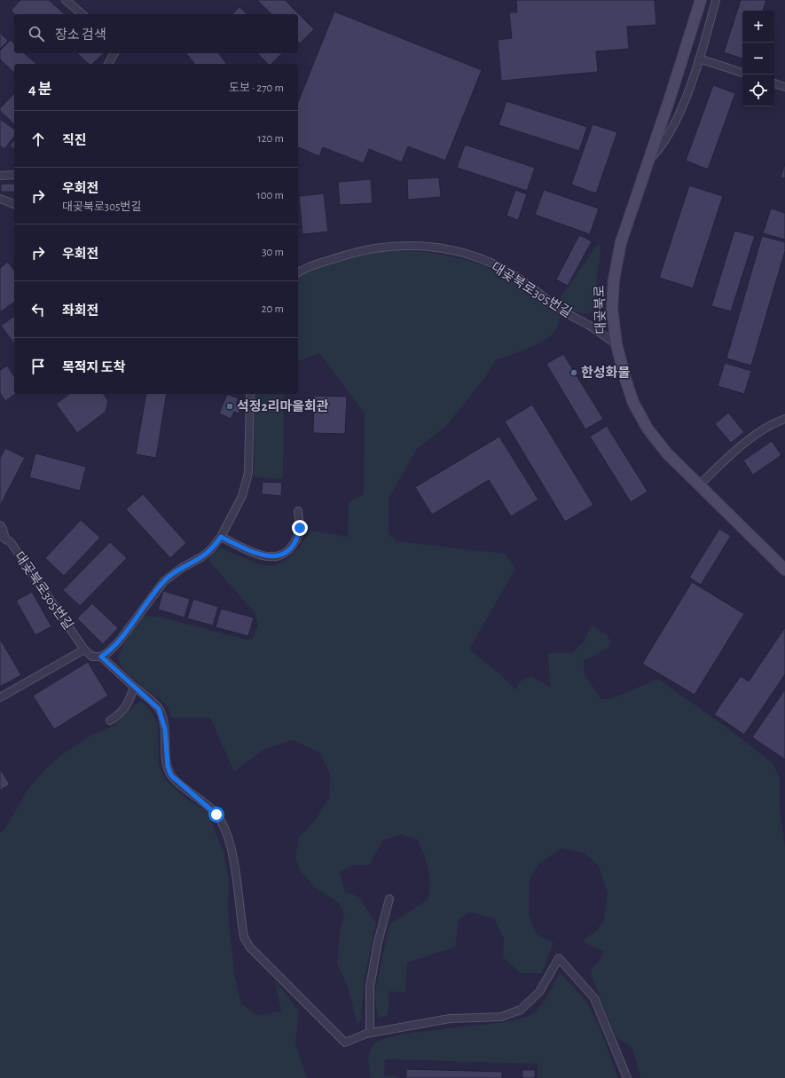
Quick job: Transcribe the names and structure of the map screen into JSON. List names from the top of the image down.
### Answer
{
  "streets": {
    "street": ["대곶북로"],
    "lane": ["대곶북로305번길"]
  },
  "crossings": [
    ["대곶북로305번길", "대곶북로"]
  ],
  "places": ["한성화물", "석정2리마을회관"],
  "page": {
    "map_buttons": ["+", "−"],
    "search": "장소 검색",
    "heading": ["4 분", "도보 · 270 m"],
    "list": [
      ["직진", "120 m"],
      ["우회전", "대곶북로305번길", "100 m"],
      ["우회전", "30 m"],
      ["좌회전", "20 m"],
      "목적지 도착"
    ]
  }
}
